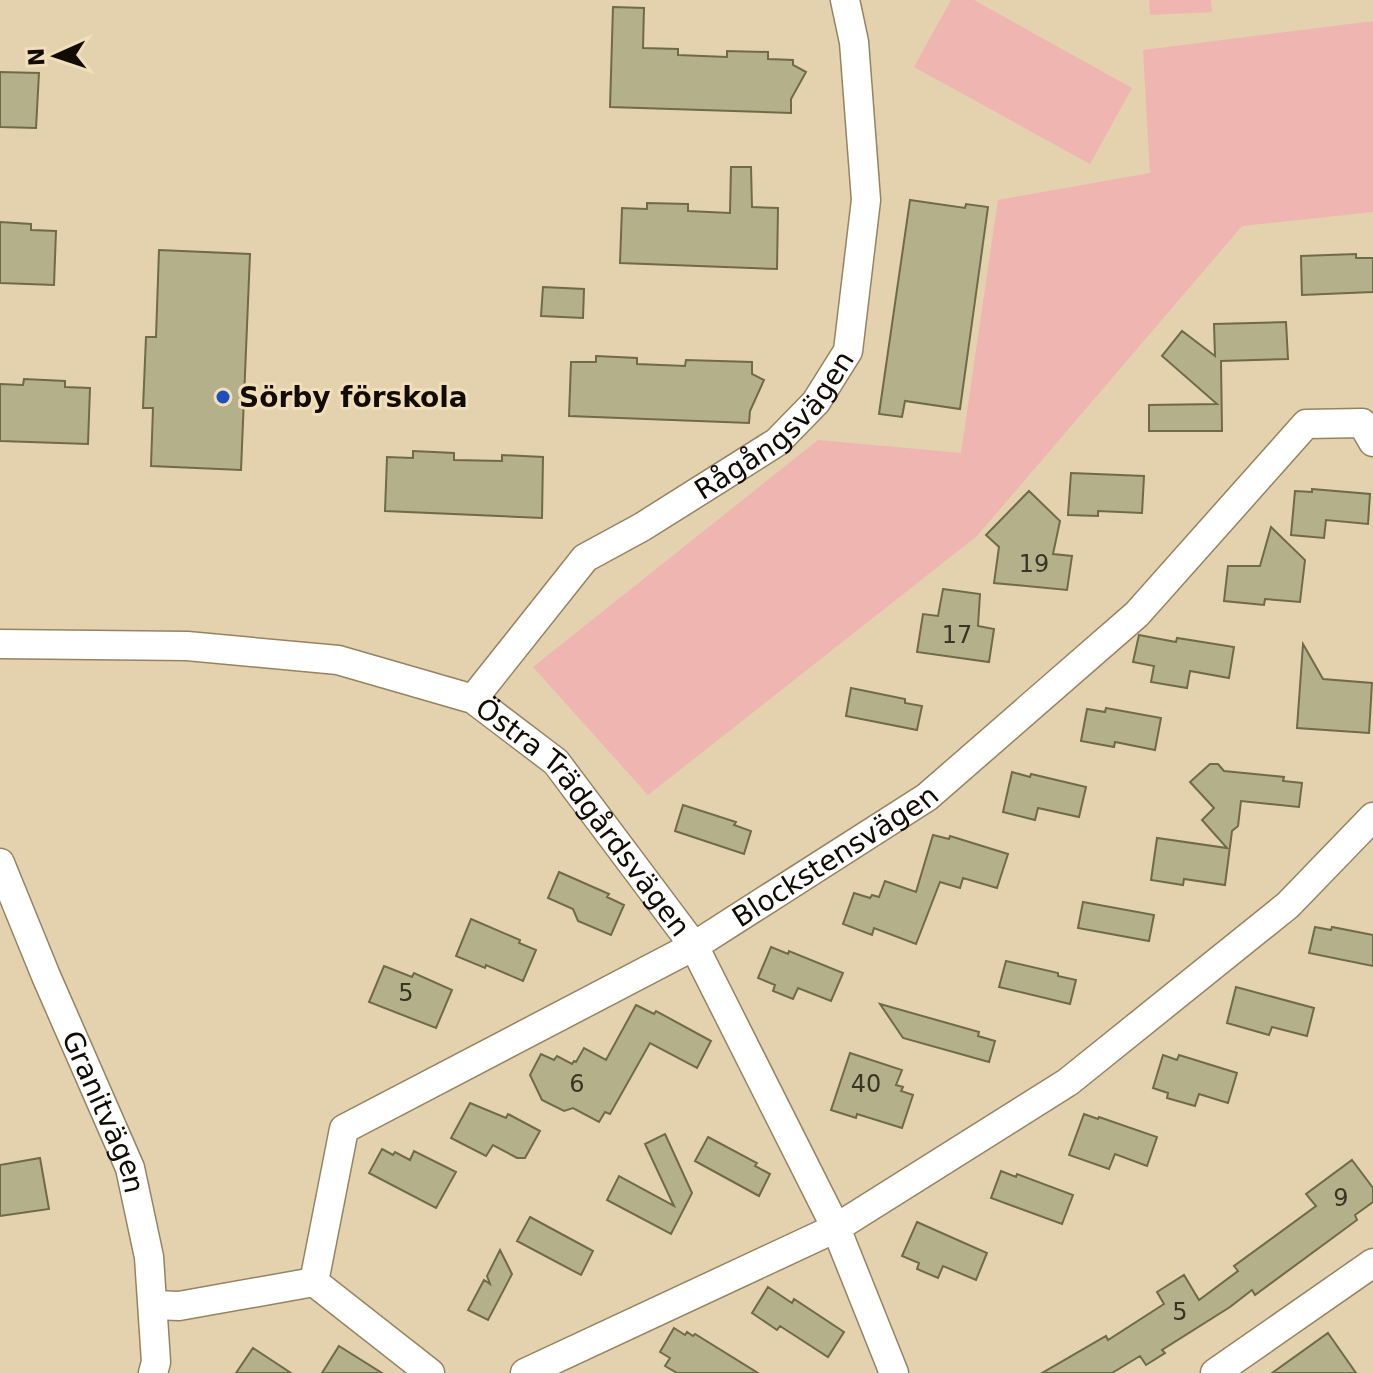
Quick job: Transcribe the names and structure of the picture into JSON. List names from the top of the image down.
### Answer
{
  "streets": {
    "street": [
      "Rågångsvägen",
      "Östra Trädgårdsvägen",
      "Blockstensvägen",
      "Granitvägen"
    ]
  },
  "crossings": [
    ["Rågångsvägen", "Östra Trädgårdsvägen"],
    ["Östra Trädgårdsvägen", "Blockstensvägen"]
  ],
  "places": ["Sörby förskola"],
  "house_numbers": [
    "19",
    "17",
    "5",
    "6",
    "40",
    "9",
    "5"
  ],
  "north": "left"
}
